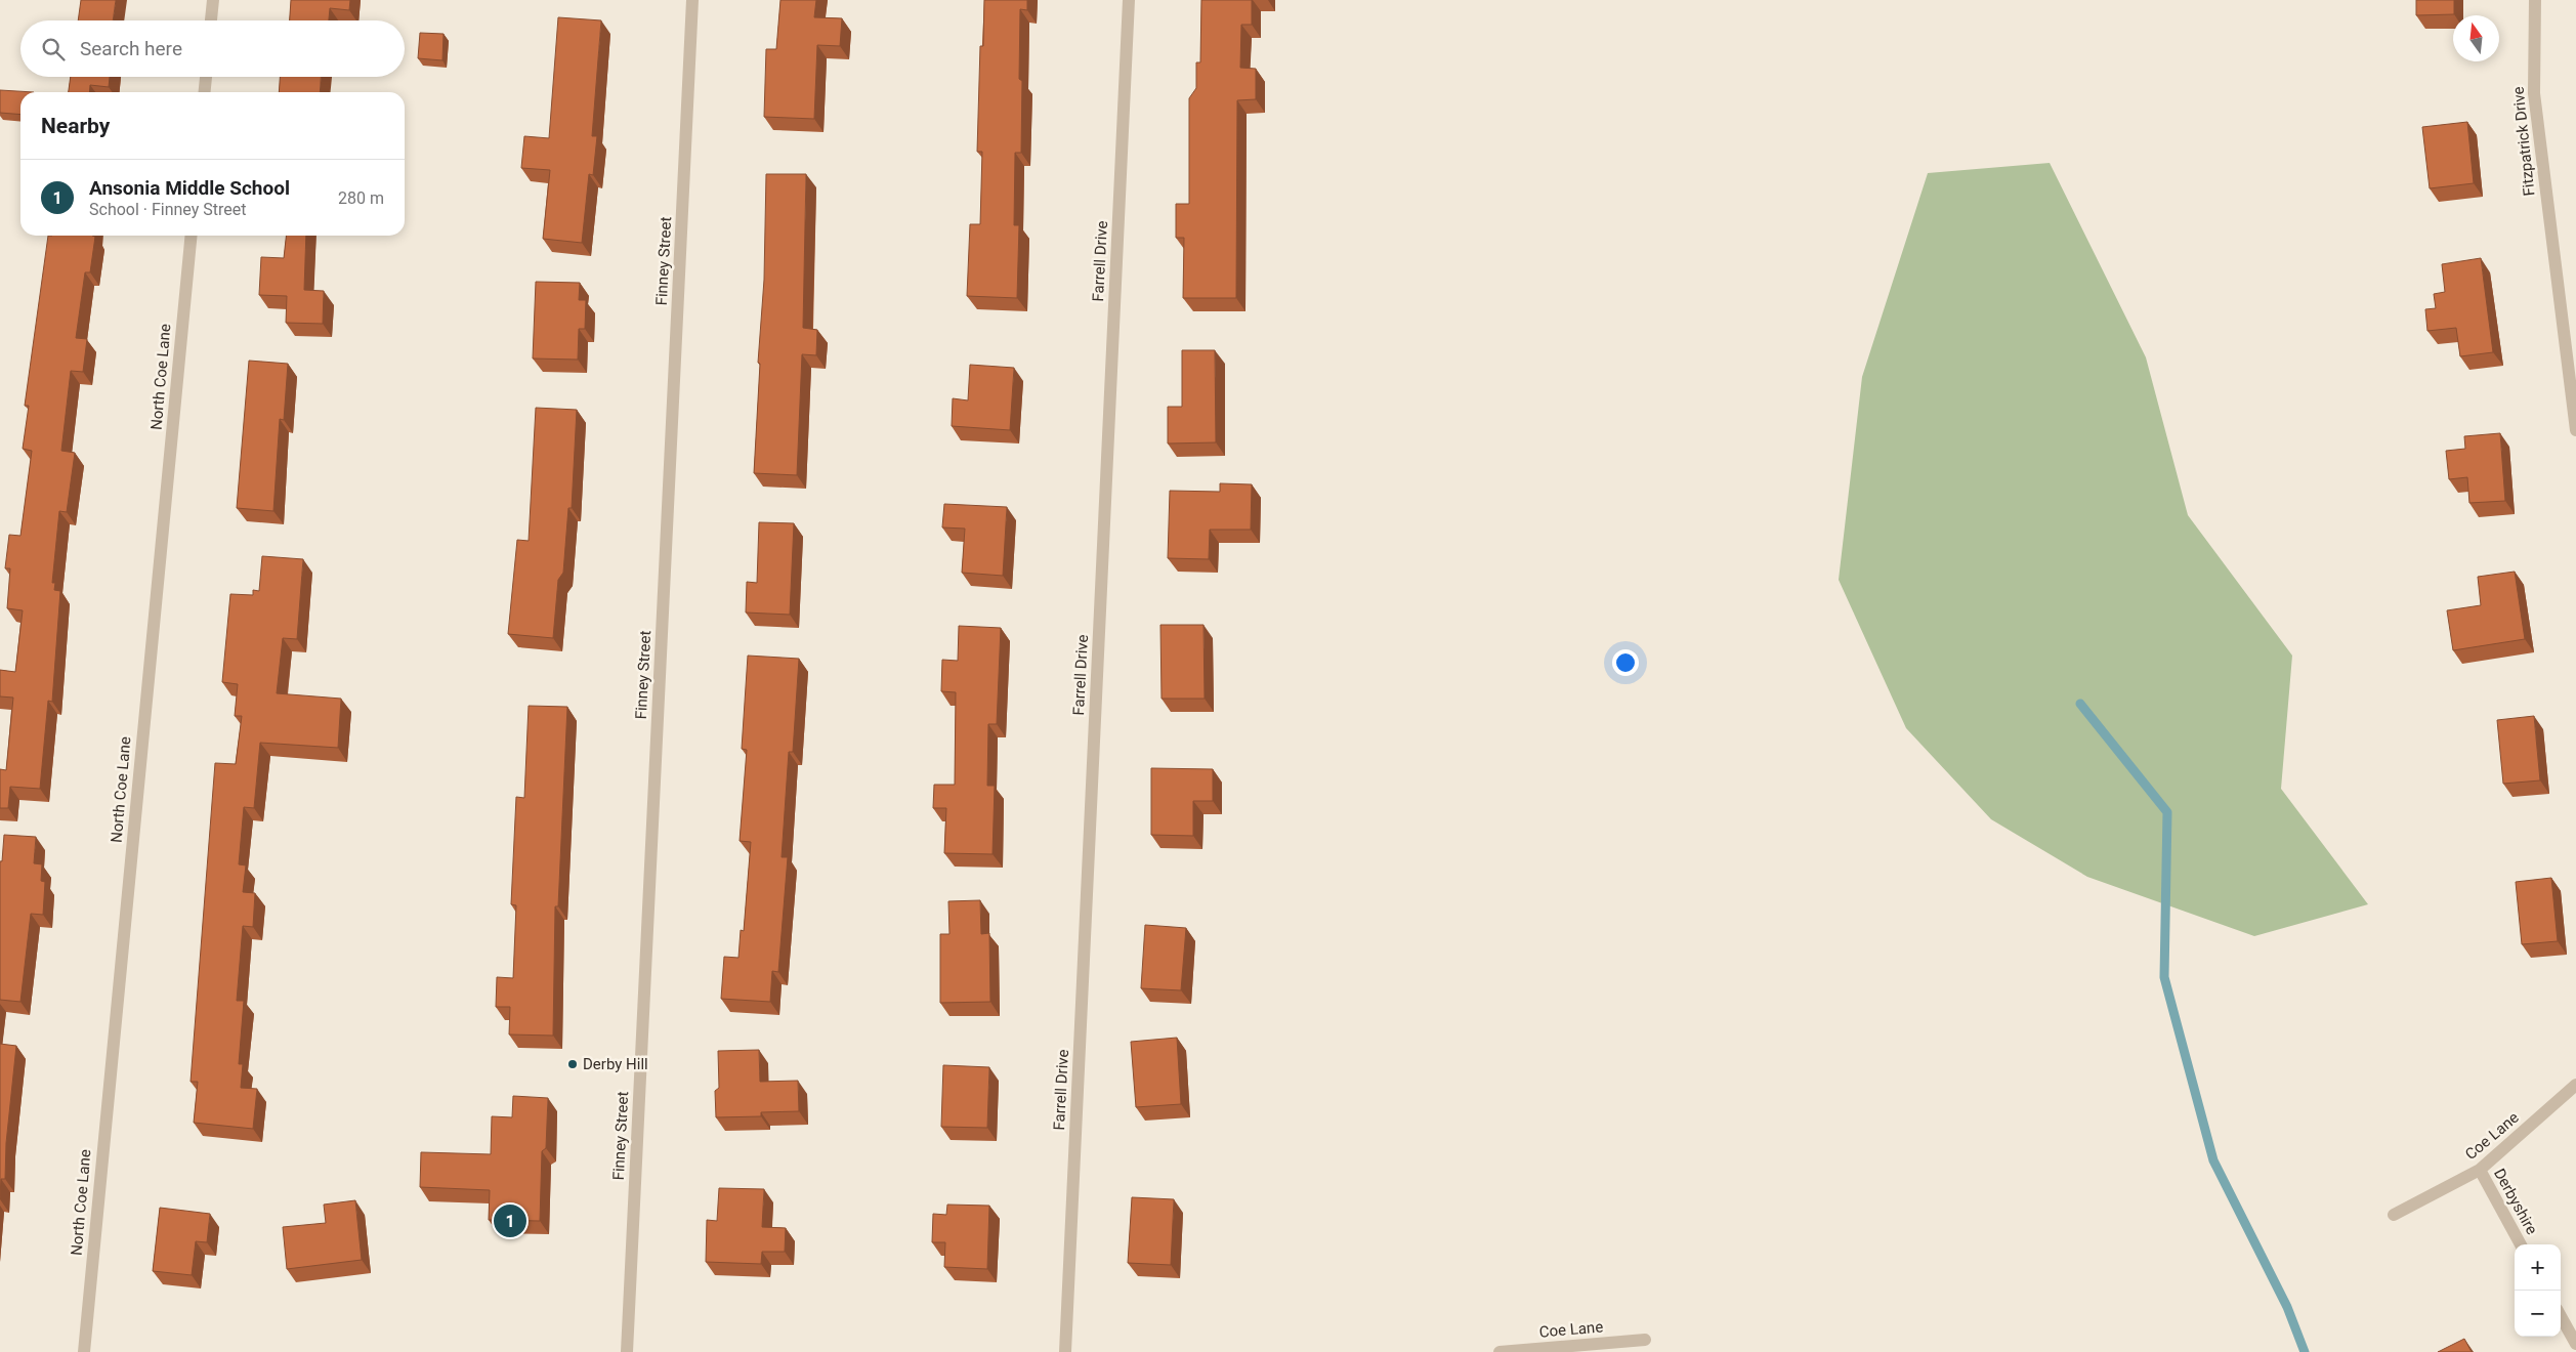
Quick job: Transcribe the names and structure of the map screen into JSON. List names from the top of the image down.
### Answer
{
  "streets": {
    "street": [
      "Fitzpatrick Drive",
      "Finney Street",
      "Farrell Drive",
      "North Coe Lane",
      "Coe Lane",
      "Derbyshire"
    ]
  },
  "crossings": [
    ["Coe Lane", "Derbyshire"]
  ],
  "places": ["Derby Hill"],
  "north": "top",
  "page": {
    "search": "Search here",
    "heading": "Nearby",
    "list": [
      {
        "mark": "1",
        "name": "Ansonia Middle School",
        "note": "School · Finney Street",
        "value": "280 m"
      }
    ],
    "pins": "1",
    "map_buttons": ["+", "−"]
  }
}
